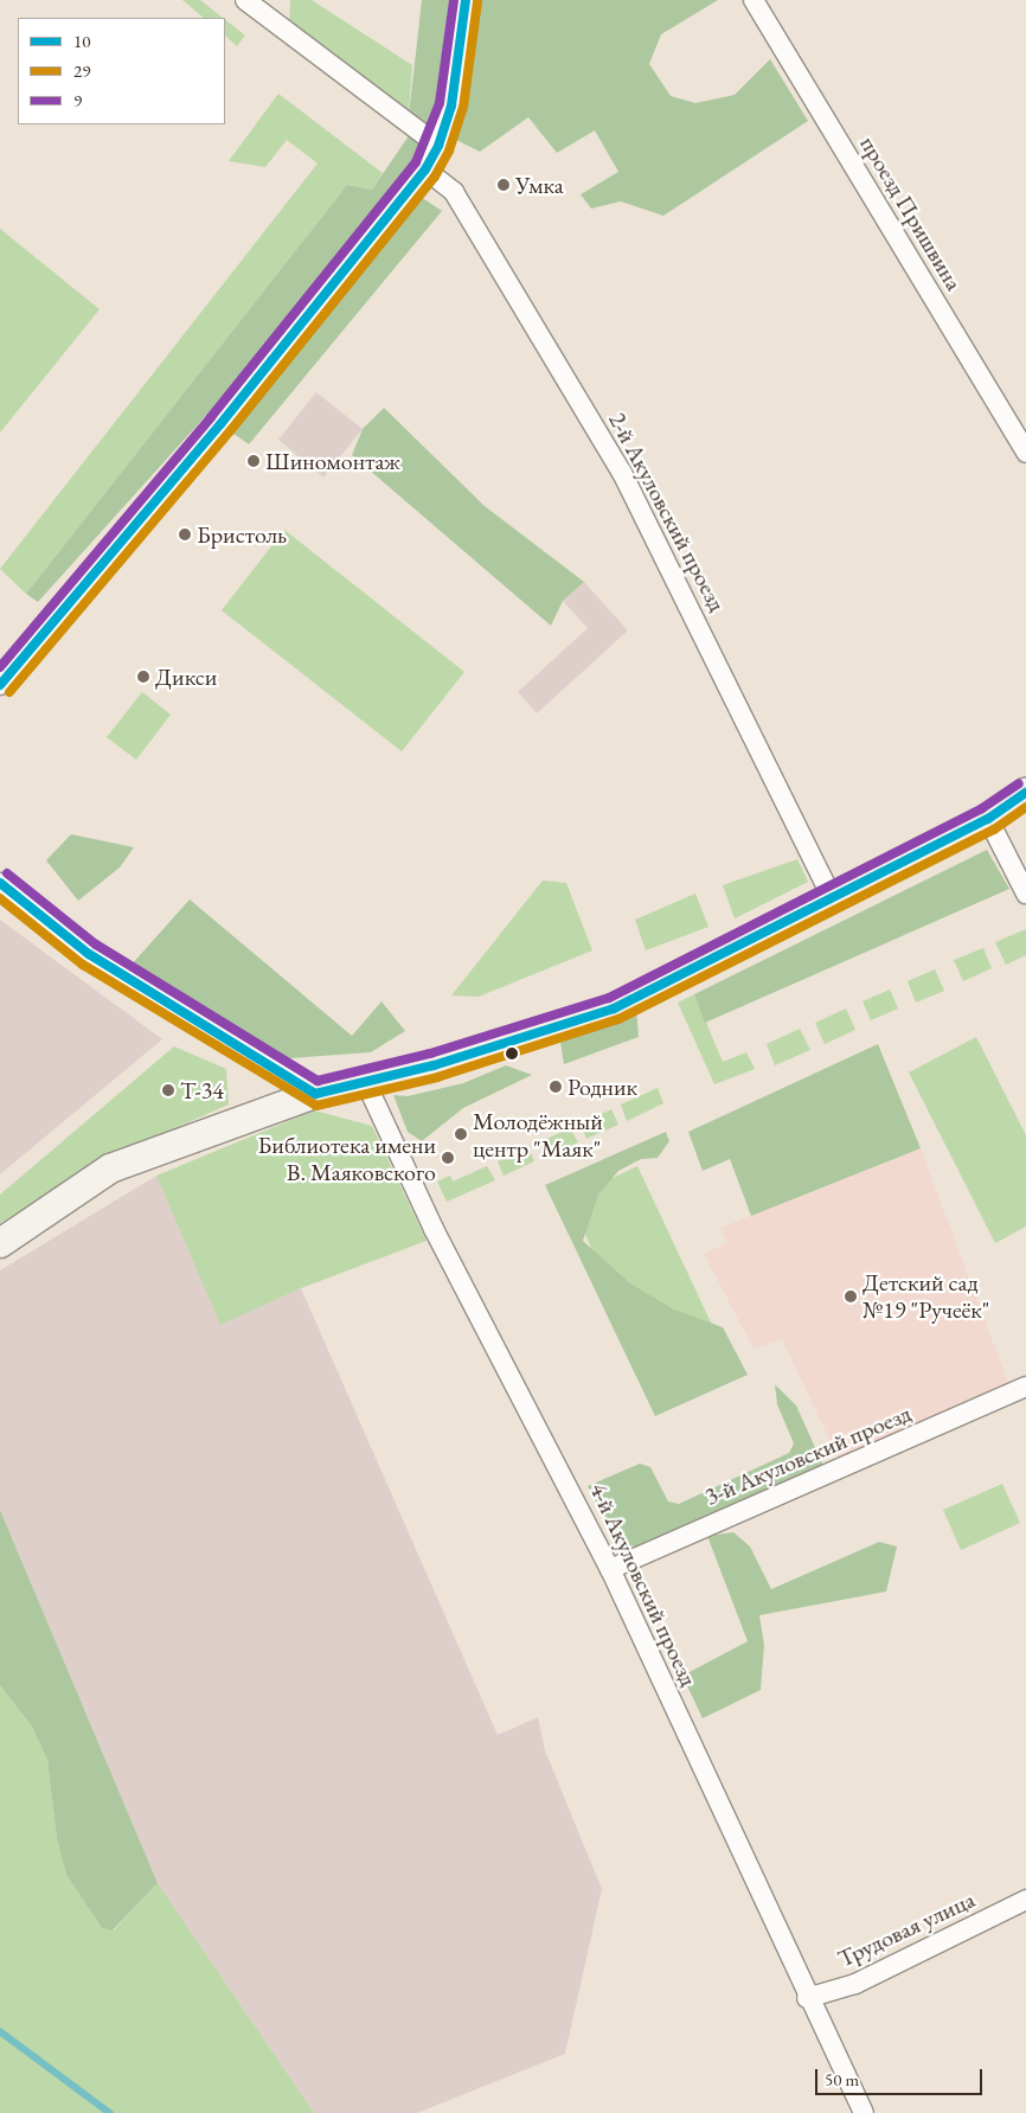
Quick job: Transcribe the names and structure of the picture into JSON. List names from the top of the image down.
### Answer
{
  "streets": {
    "street": [
      "проезд Пришвина",
      "2-й Акуловский проезд",
      "3-й Акуловский проезд",
      "4-й Акуловский проезд",
      "Трудовая улица"
    ]
  },
  "crossings": [
    ["3-й Акуловский проезд", "4-й Акуловский проезд"],
    ["4-й Акуловский проезд", "Трудовая улица"]
  ],
  "places": [
    "Умка",
    "Шиномонтаж",
    "Бристоль",
    "Дикси",
    "Родник",
    "Т-34",
    "Молодёжный центр \"Маяк\"",
    "Библиотека имени В. Маяковского",
    "Детский сад №19 \"Ручеёк\""
  ],
  "lines": ["transit line 10", "transit line 9", "transit line 29"],
  "legend": ["10", "29", "9"],
  "scale_bar": "50 m"
}
